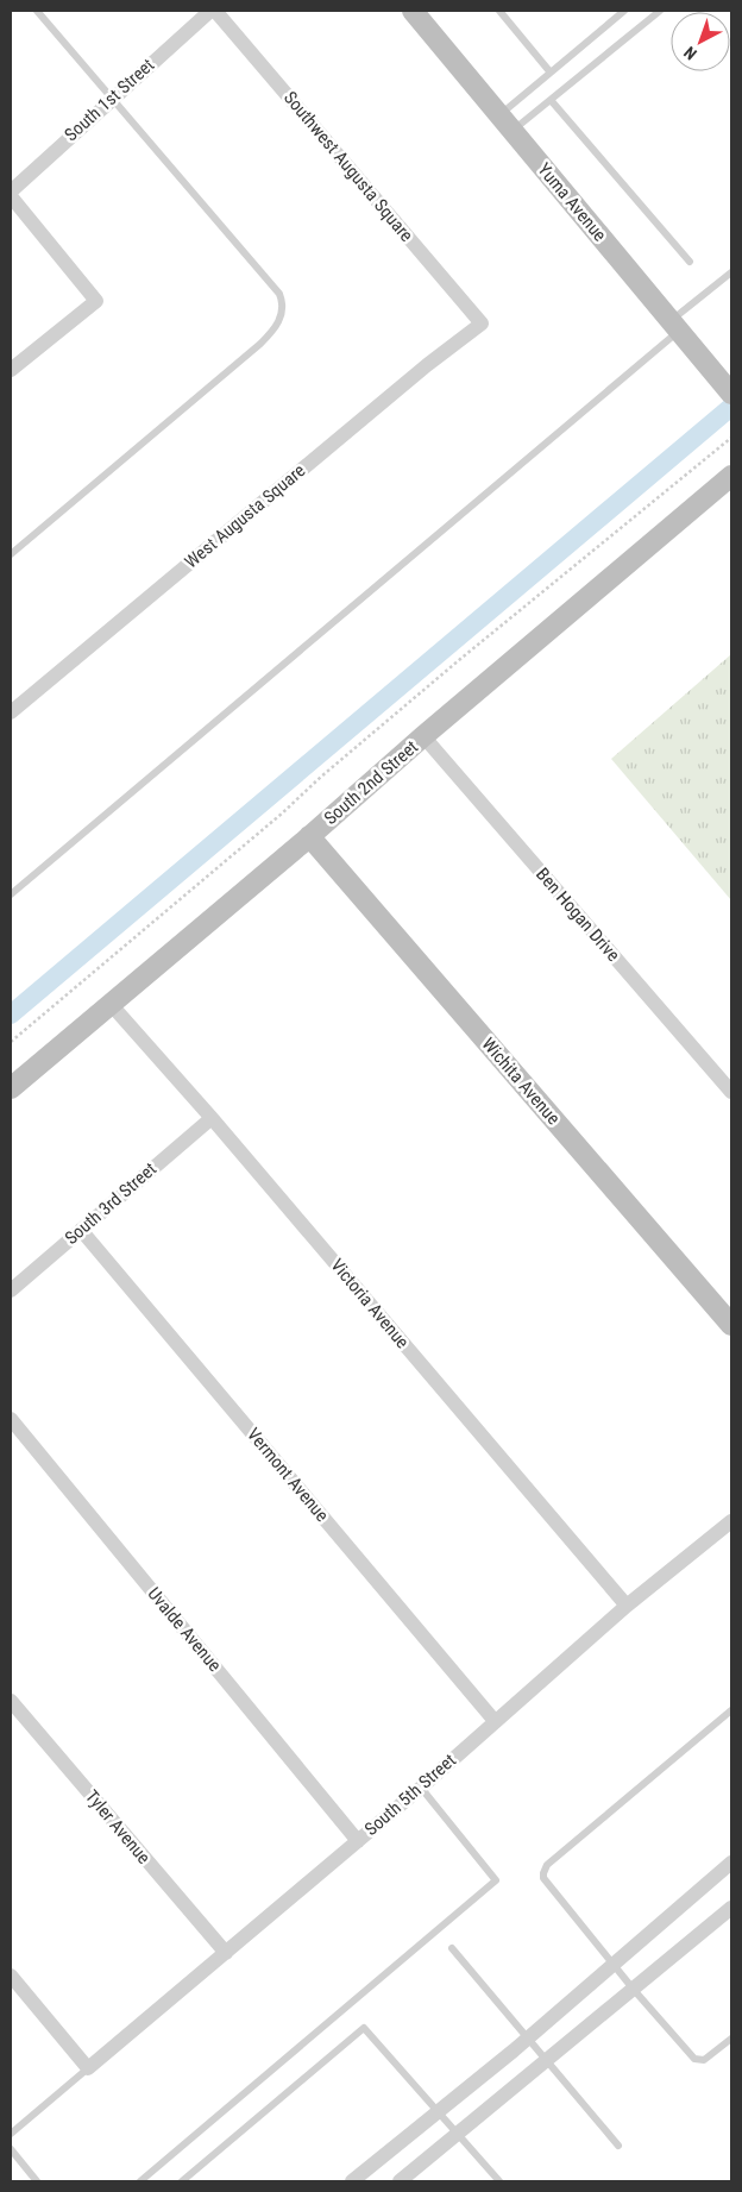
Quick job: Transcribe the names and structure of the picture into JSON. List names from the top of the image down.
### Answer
{
  "streets": {
    "street": [
      "South 1st Street",
      "Southwest Augusta Square",
      "Yuma Avenue",
      "West Augusta Square",
      "South 2nd Street",
      "Ben Hogan Drive",
      "Wichita Avenue",
      "South 3rd Street",
      "Victoria Avenue",
      "Vermont Avenue",
      "Uvalde Avenue",
      "South 5th Street",
      "Tyler Avenue"
    ]
  },
  "crossings": [
    ["Southwest Augusta Square", "West Augusta Square"],
    ["South 2nd Street", "Ben Hogan Drive"],
    ["South 2nd Street", "Wichita Avenue"],
    ["South 2nd Street", "Victoria Avenue"],
    ["South 3rd Street", "Victoria Avenue"],
    ["South 3rd Street", "Vermont Avenue"],
    ["Victoria Avenue", "South 5th Street"],
    ["Vermont Avenue", "South 5th Street"],
    ["Uvalde Avenue", "South 5th Street"],
    ["South 5th Street", "Tyler Avenue"]
  ],
  "north": "bottom left"
}
